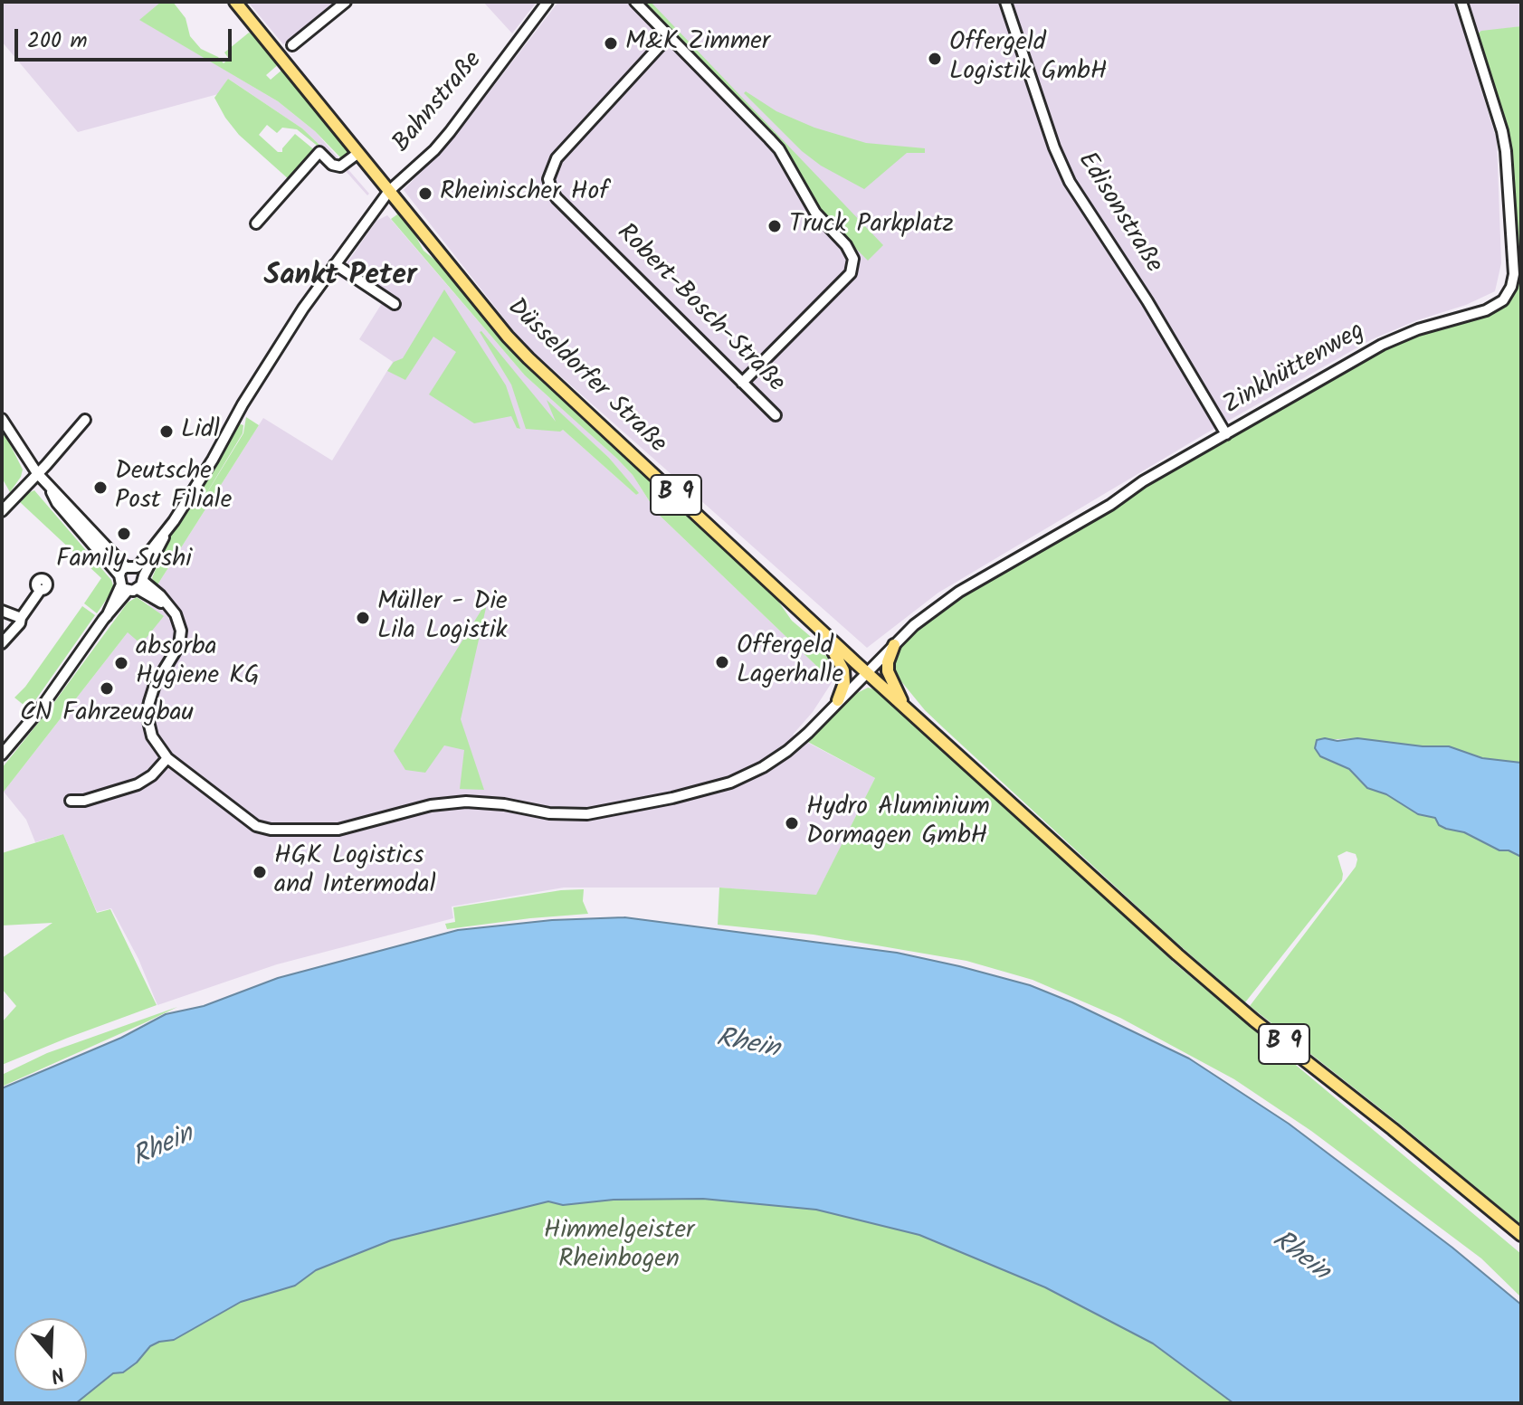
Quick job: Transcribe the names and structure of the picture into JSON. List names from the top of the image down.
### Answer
{
  "streets": {
    "main road": ["Düsseldorfer Straße", "B 9"],
    "street": [
      "Bahnstraße",
      "Edisonstraße",
      "Robert-Bosch-Straße",
      "Zinkhüttenweg"
    ]
  },
  "crossings": [
    ["Bahnstraße", "Düsseldorfer Straße"],
    ["Edisonstraße", "Zinkhüttenweg"],
    ["Zinkhüttenweg", "Düsseldorfer Straße"],
    ["Zinkhüttenweg", "B 9"],
    ["Düsseldorfer Straße", "B 9"]
  ],
  "districts": ["Sankt Peter"],
  "water": ["Rhein"],
  "parks": ["Himmelgeister Rheinbogen"],
  "places": [
    "M&K Zimmer",
    "Offergeld Logistik GmbH",
    "Rheinischer Hof",
    "Truck Parkplatz",
    "Lidl",
    "Deutsche Post Filiale",
    "Family Sushi",
    "Müller - Die Lila Logistik",
    "Offergeld Lagerhalle",
    "absorba Hygiene KG",
    "CN Fahrzeugbau",
    "Hydro Aluminium Dormagen GmbH",
    "HGK Logistics and Intermodal"
  ],
  "scale_bar": "200 m",
  "north": "bottom"
}
